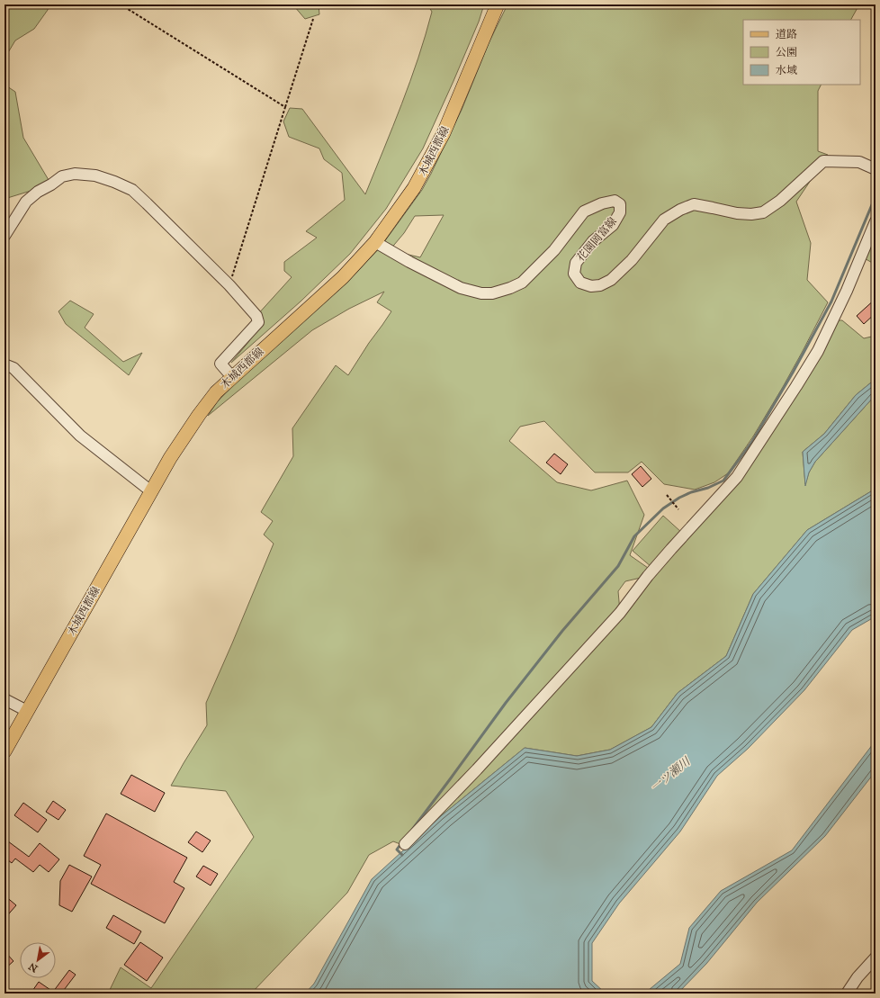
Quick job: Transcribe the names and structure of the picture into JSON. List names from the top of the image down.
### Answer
{
  "streets": {
    "main road": ["木城西都線"],
    "street": ["花園岡富線"]
  },
  "crossings": [
    ["木城西都線", "花園岡富線"]
  ],
  "water": ["一ツ瀬川"],
  "legend": ["道路", "公園", "水域"],
  "north": "bottom left"
}
